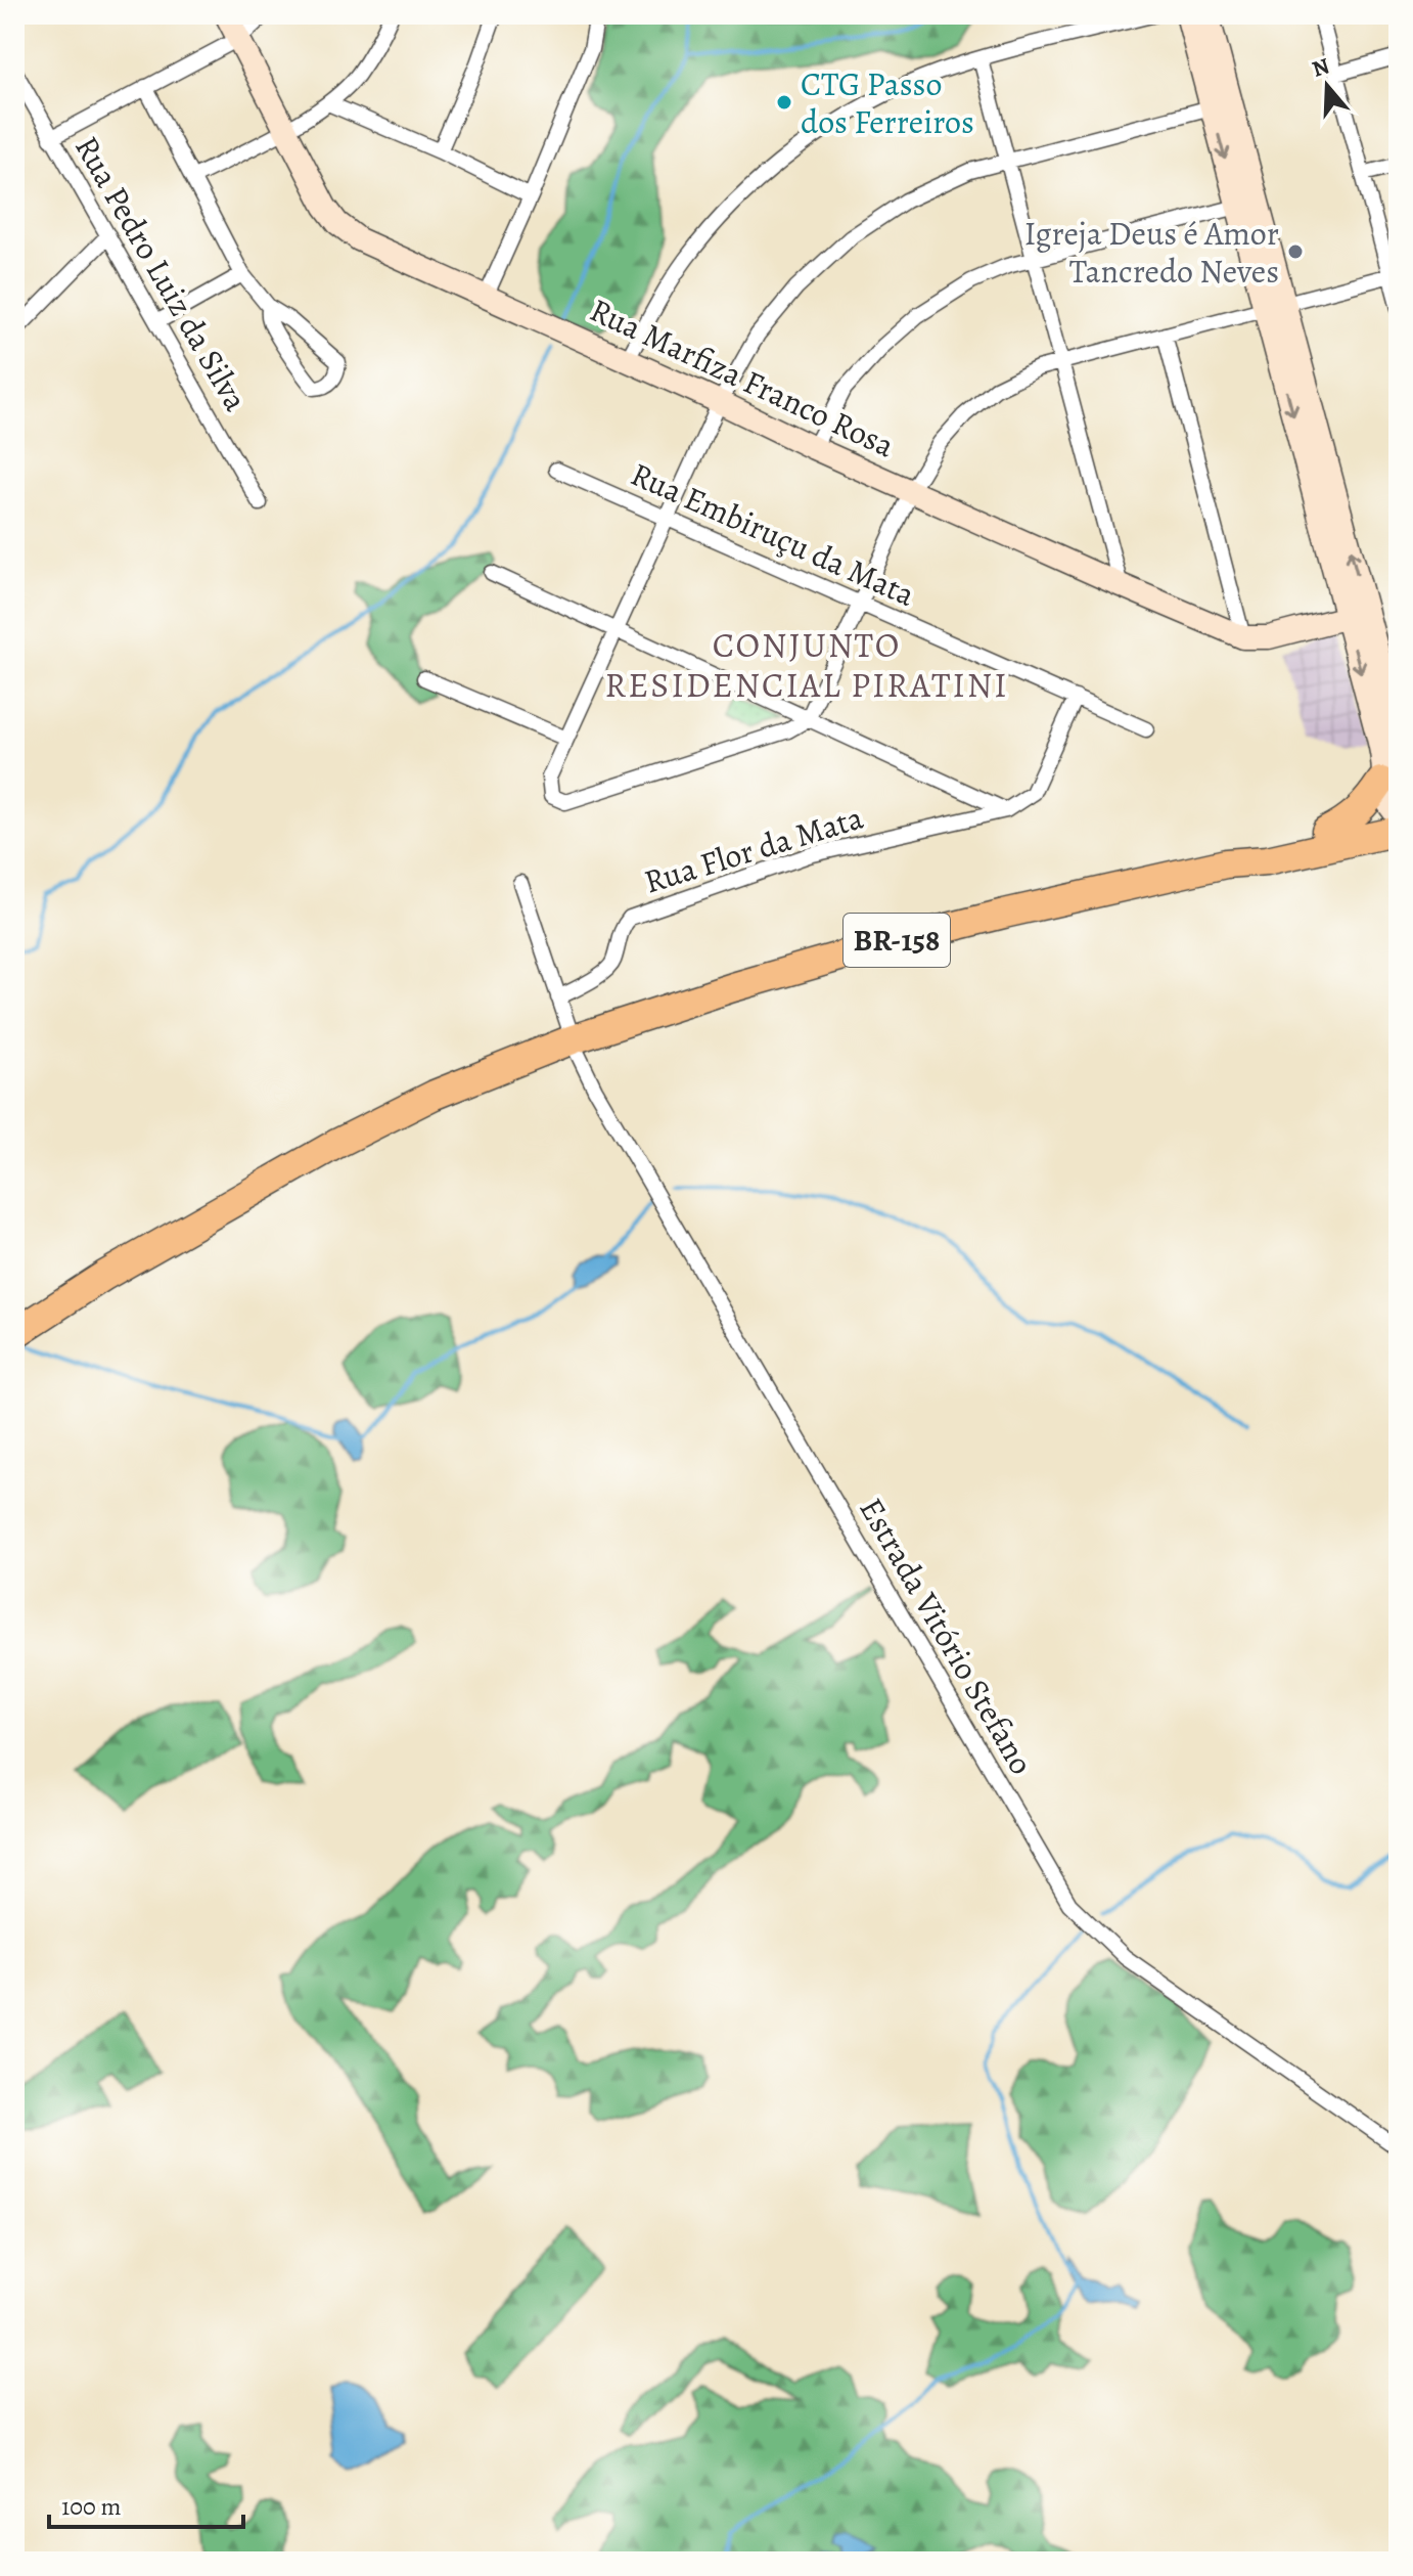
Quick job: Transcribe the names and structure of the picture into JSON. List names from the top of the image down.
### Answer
{
  "streets": {
    "highway": ["BR-158"],
    "street": [
      "Rua Pedro Luiz da Silva",
      "Rua Marfiza Franco Rosa",
      "Rua Embiruçu da Mata",
      "Rua Flor da Mata",
      "Estrada Vitório Stefano"
    ]
  },
  "crossings": [
    ["BR-158", "Estrada Vitório Stefano"]
  ],
  "districts": ["CONJUNTO RESIDENCIAL PIRATINI"],
  "places": ["CTG Passo dos Ferreiros", "Igreja Deus é Amor Tancredo Neves"],
  "scale_bar": "100 m",
  "north": "top"
}
